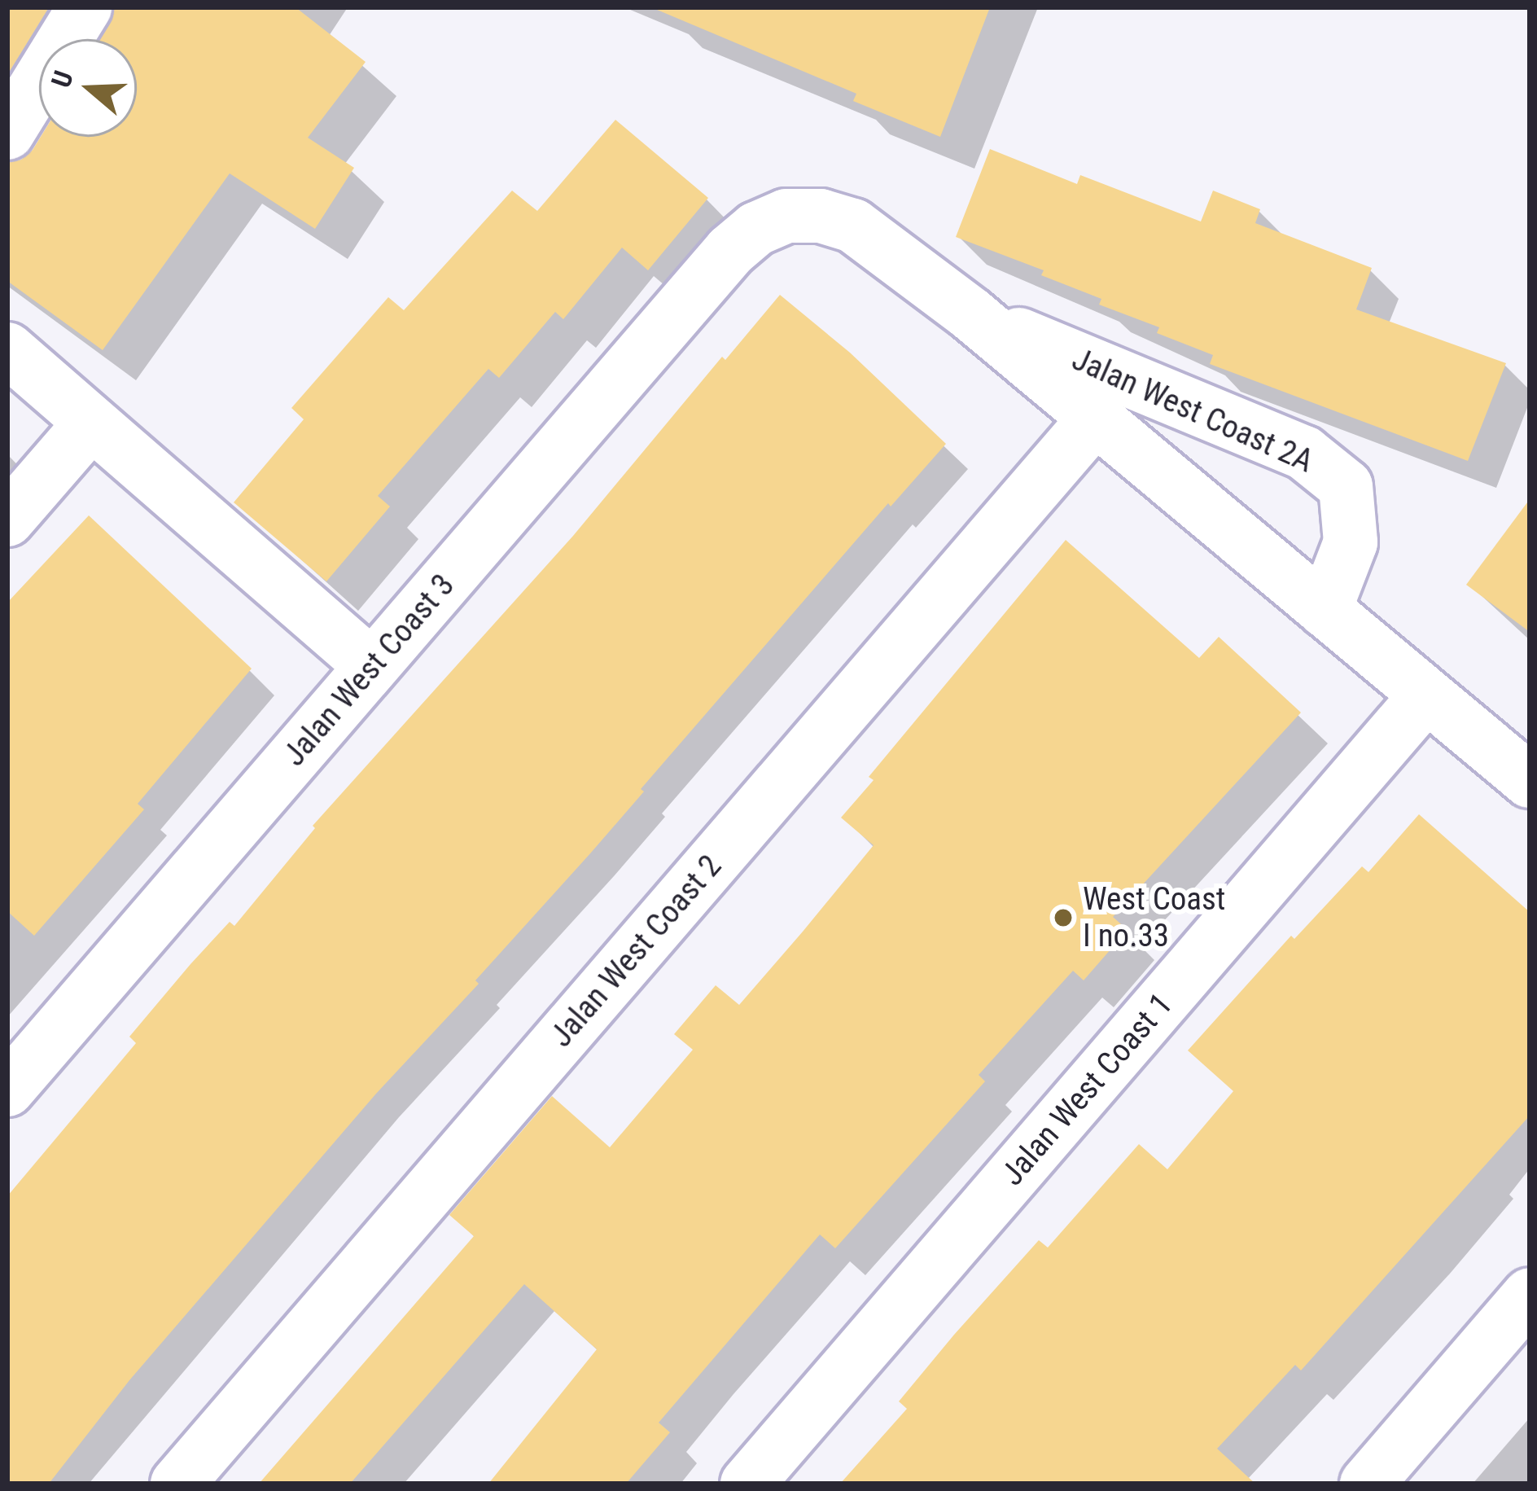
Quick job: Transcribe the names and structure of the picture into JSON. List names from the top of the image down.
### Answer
{
  "streets": {
    "street": [
      "Jalan West Coast 2A",
      "Jalan West Coast 3",
      "Jalan West Coast 2",
      "Jalan West Coast 1"
    ]
  },
  "crossings": [
    ["Jalan West Coast 2A", "Jalan West Coast 3"]
  ],
  "places": ["West Coast I no.33"],
  "north": "left"
}
